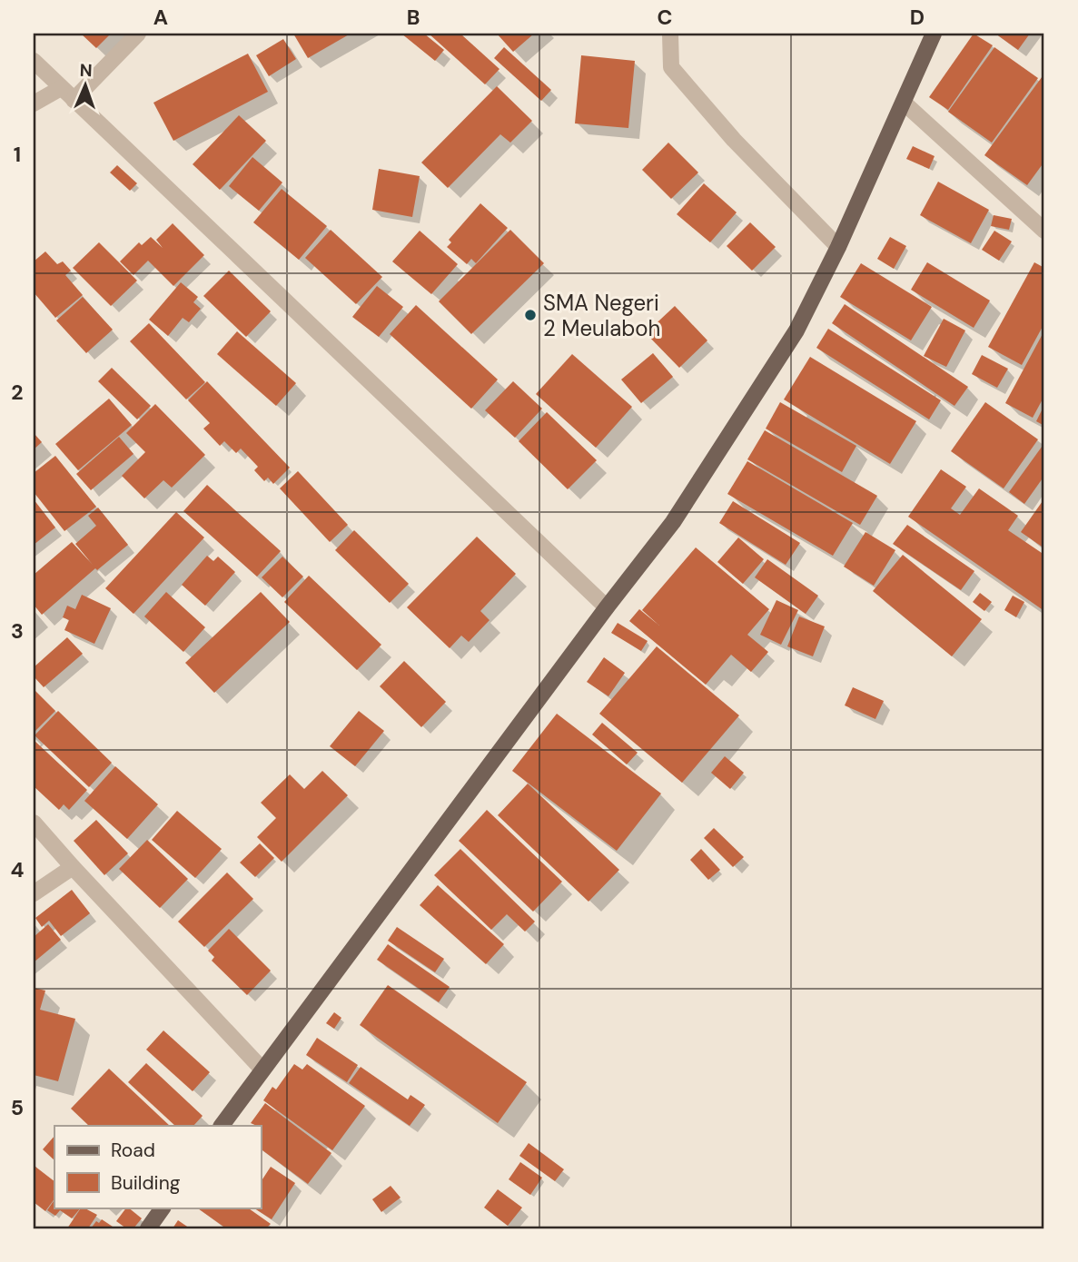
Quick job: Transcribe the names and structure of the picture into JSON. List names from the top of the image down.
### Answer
{
  "places": ["SMA Negeri 2 Meulaboh"],
  "legend": ["Road", "Building"],
  "north": "top",
  "grid": {
    "columns": [
      "A",
      "B",
      "C",
      "D"
    ],
    "rows": [
      "1",
      "2",
      "3",
      "4",
      "5"
    ]
  }
}
